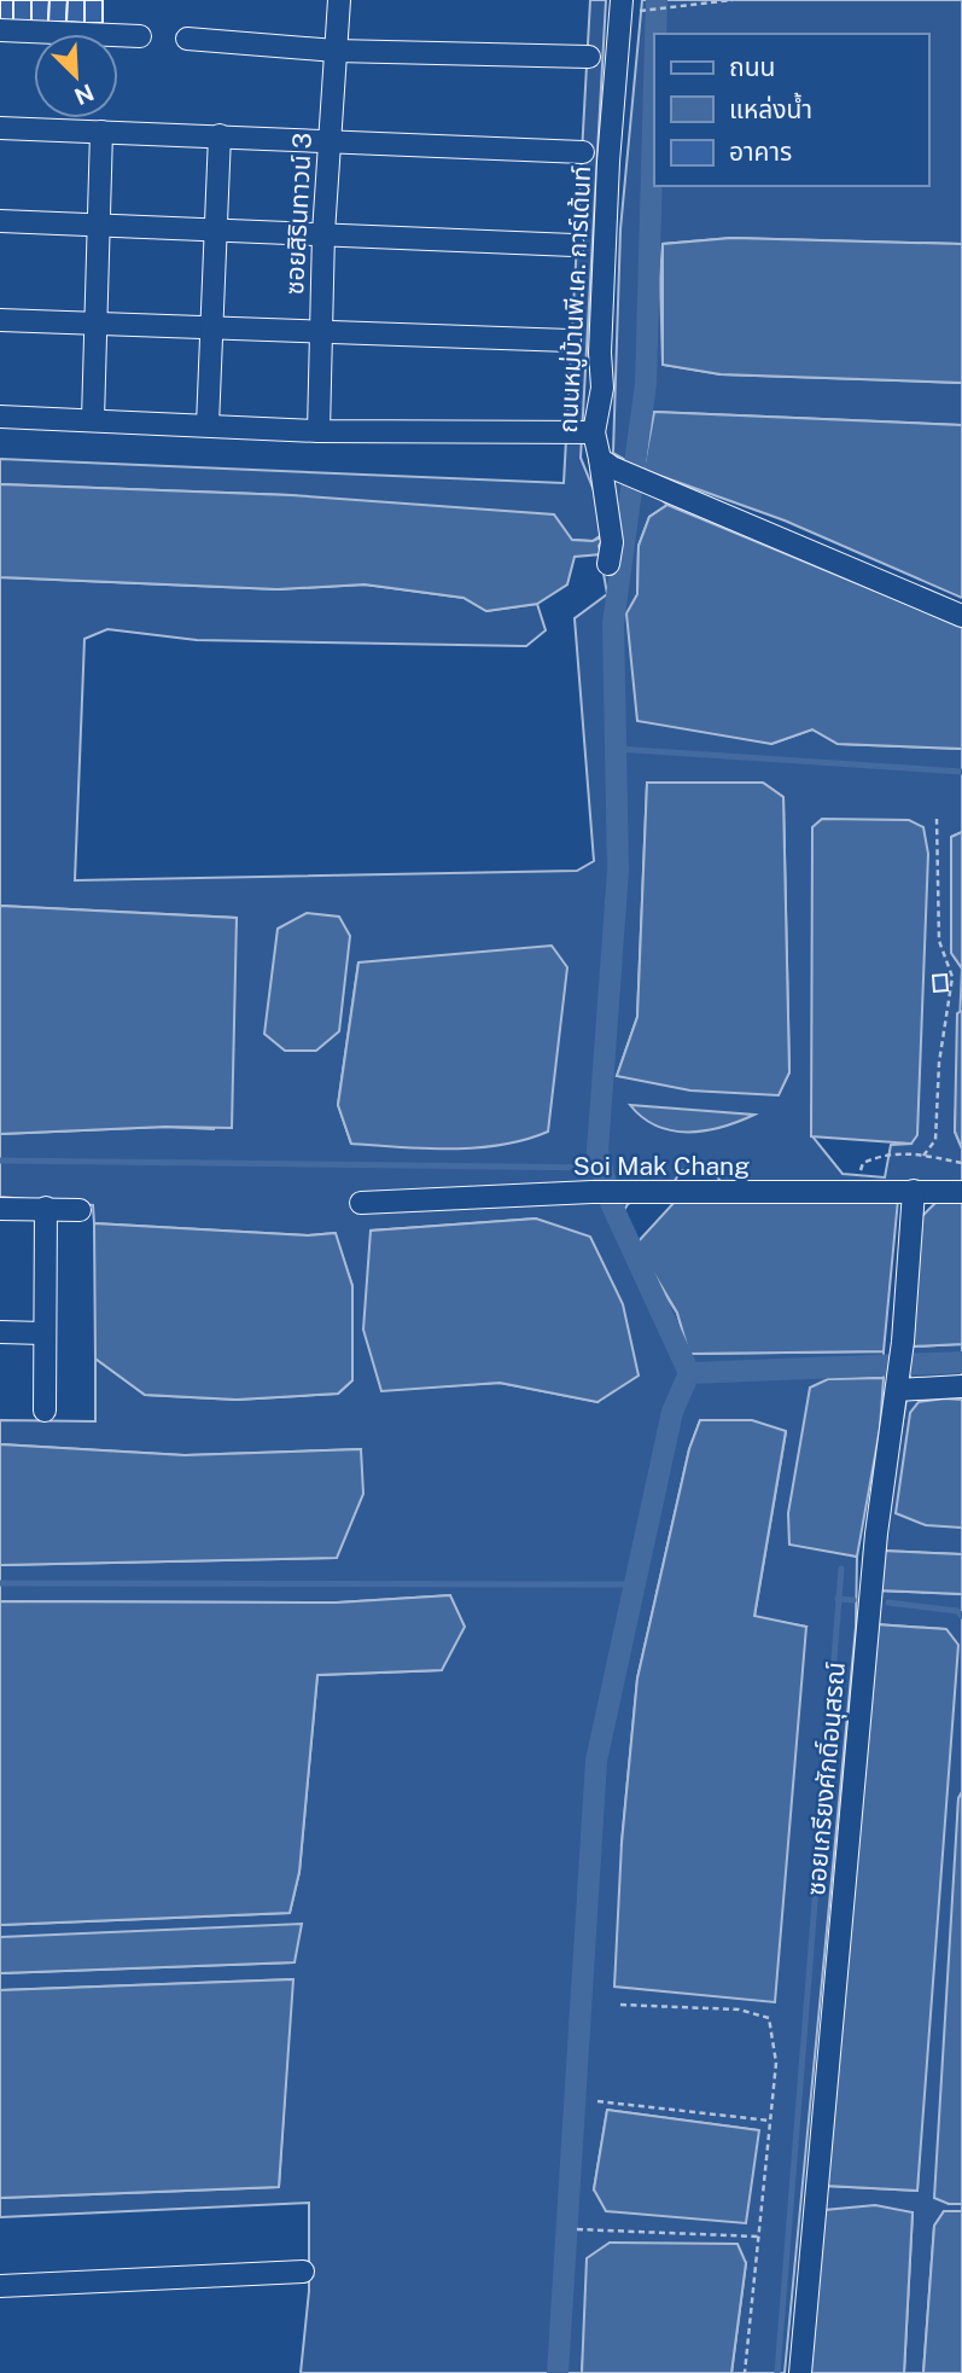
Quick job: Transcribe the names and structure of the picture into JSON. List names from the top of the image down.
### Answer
{
  "streets": {
    "street": [
      "ซอยสิรินทาวน์ 3",
      "ถนนหมู่บ้านพี.เค. การ์เด้นท์",
      "Soi Mak Chang",
      "ซอยเกรียงศักดิ์อนุสรณ์"
    ]
  },
  "crossings": [
    ["Soi Mak Chang", "ซอยเกรียงศักดิ์อนุสรณ์"]
  ],
  "legend": ["ถนน", "แหล่งน้ำ", "อาคาร"],
  "north": "bottom right"
}
